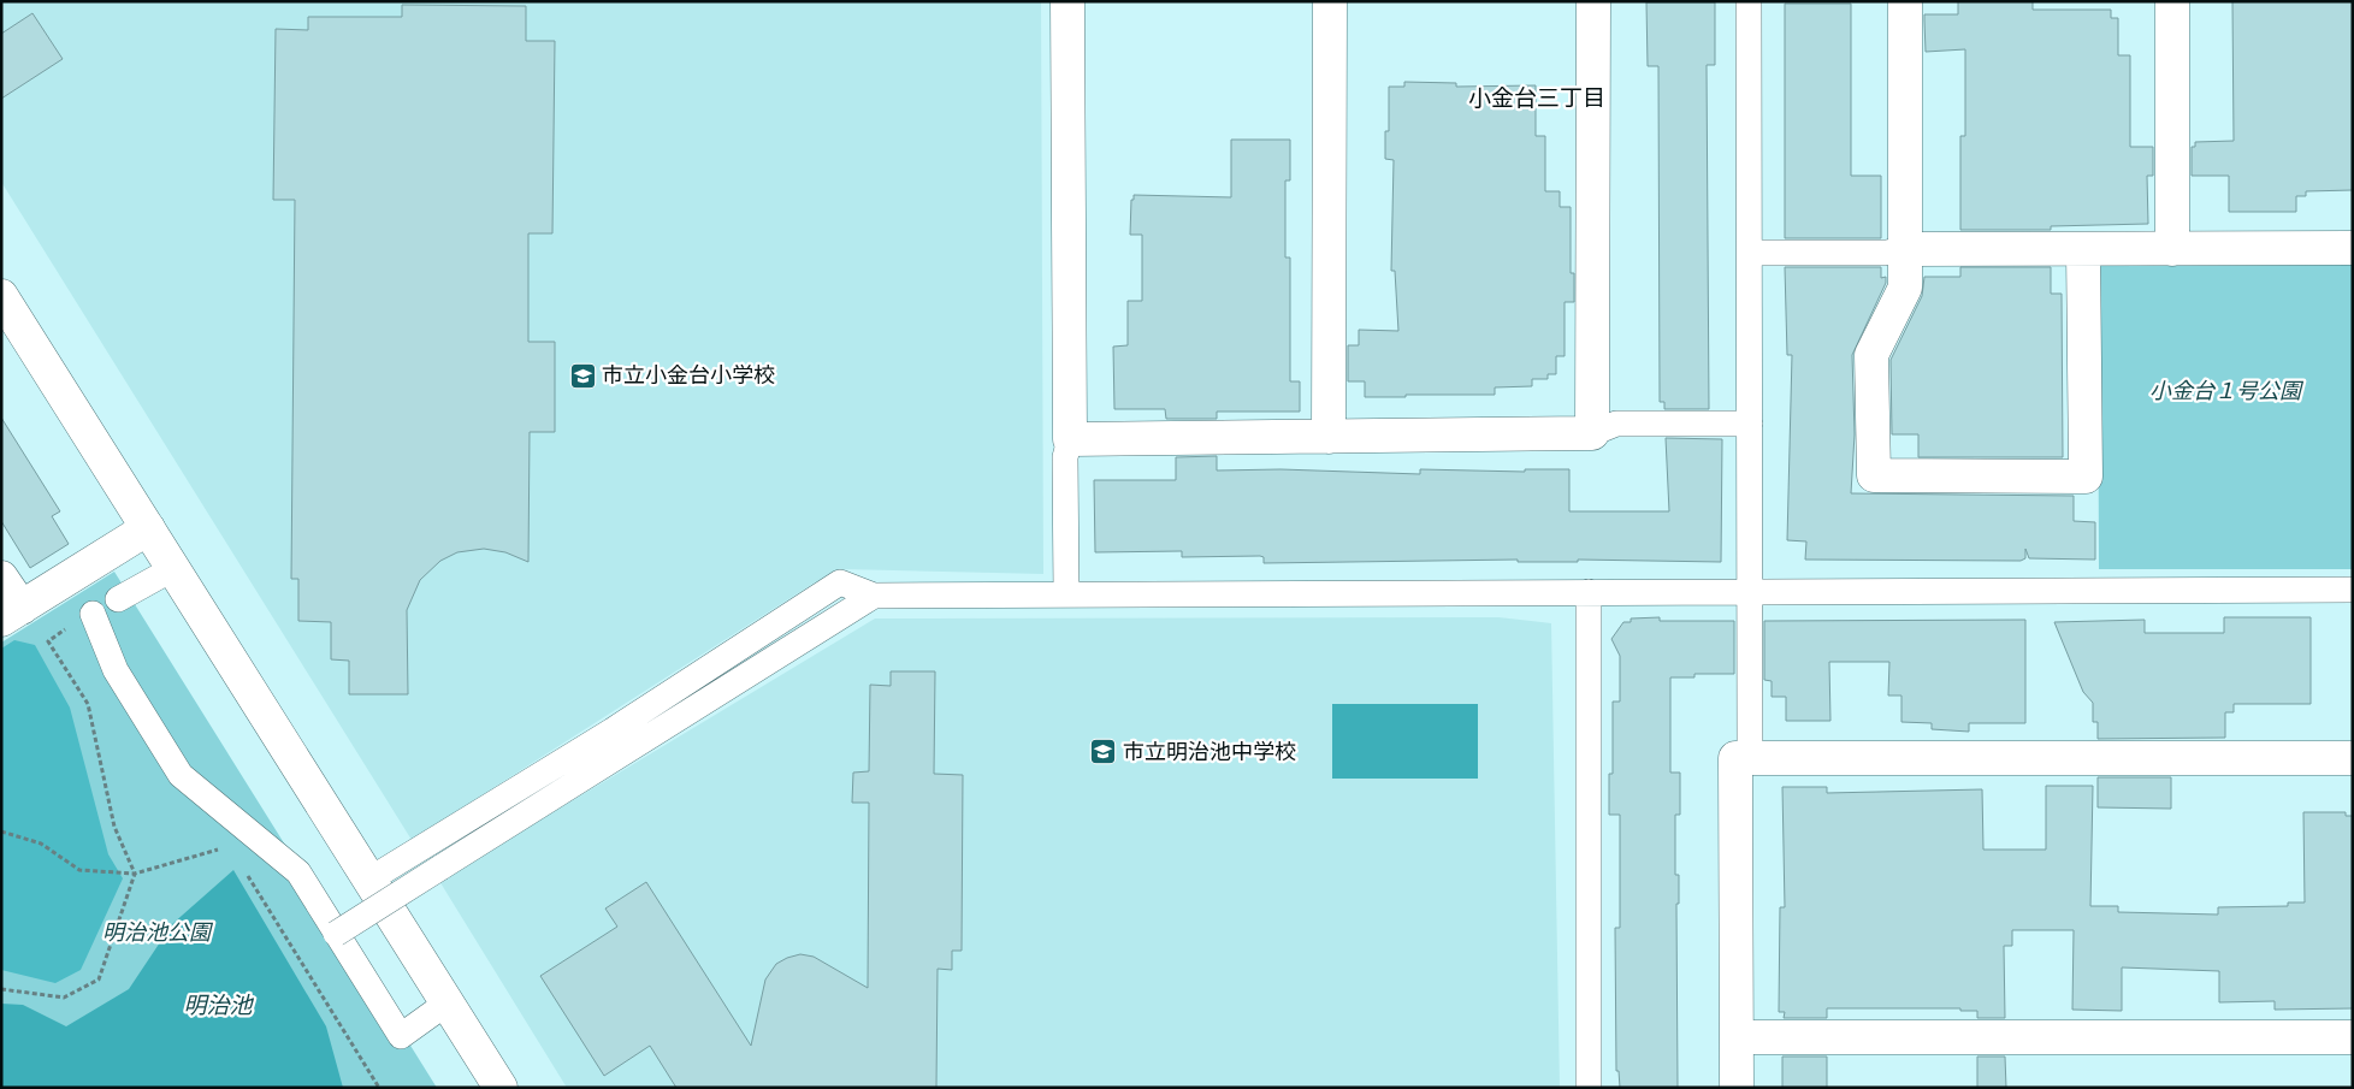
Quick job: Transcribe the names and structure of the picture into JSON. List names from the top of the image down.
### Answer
{
  "districts": ["小金台三丁目"],
  "water": ["明治池"],
  "parks": ["小金台１号公園", "明治池公園"],
  "places": {
    "school or university": ["市立小金台小学校", "市立明治池中学校"]
  }
}
